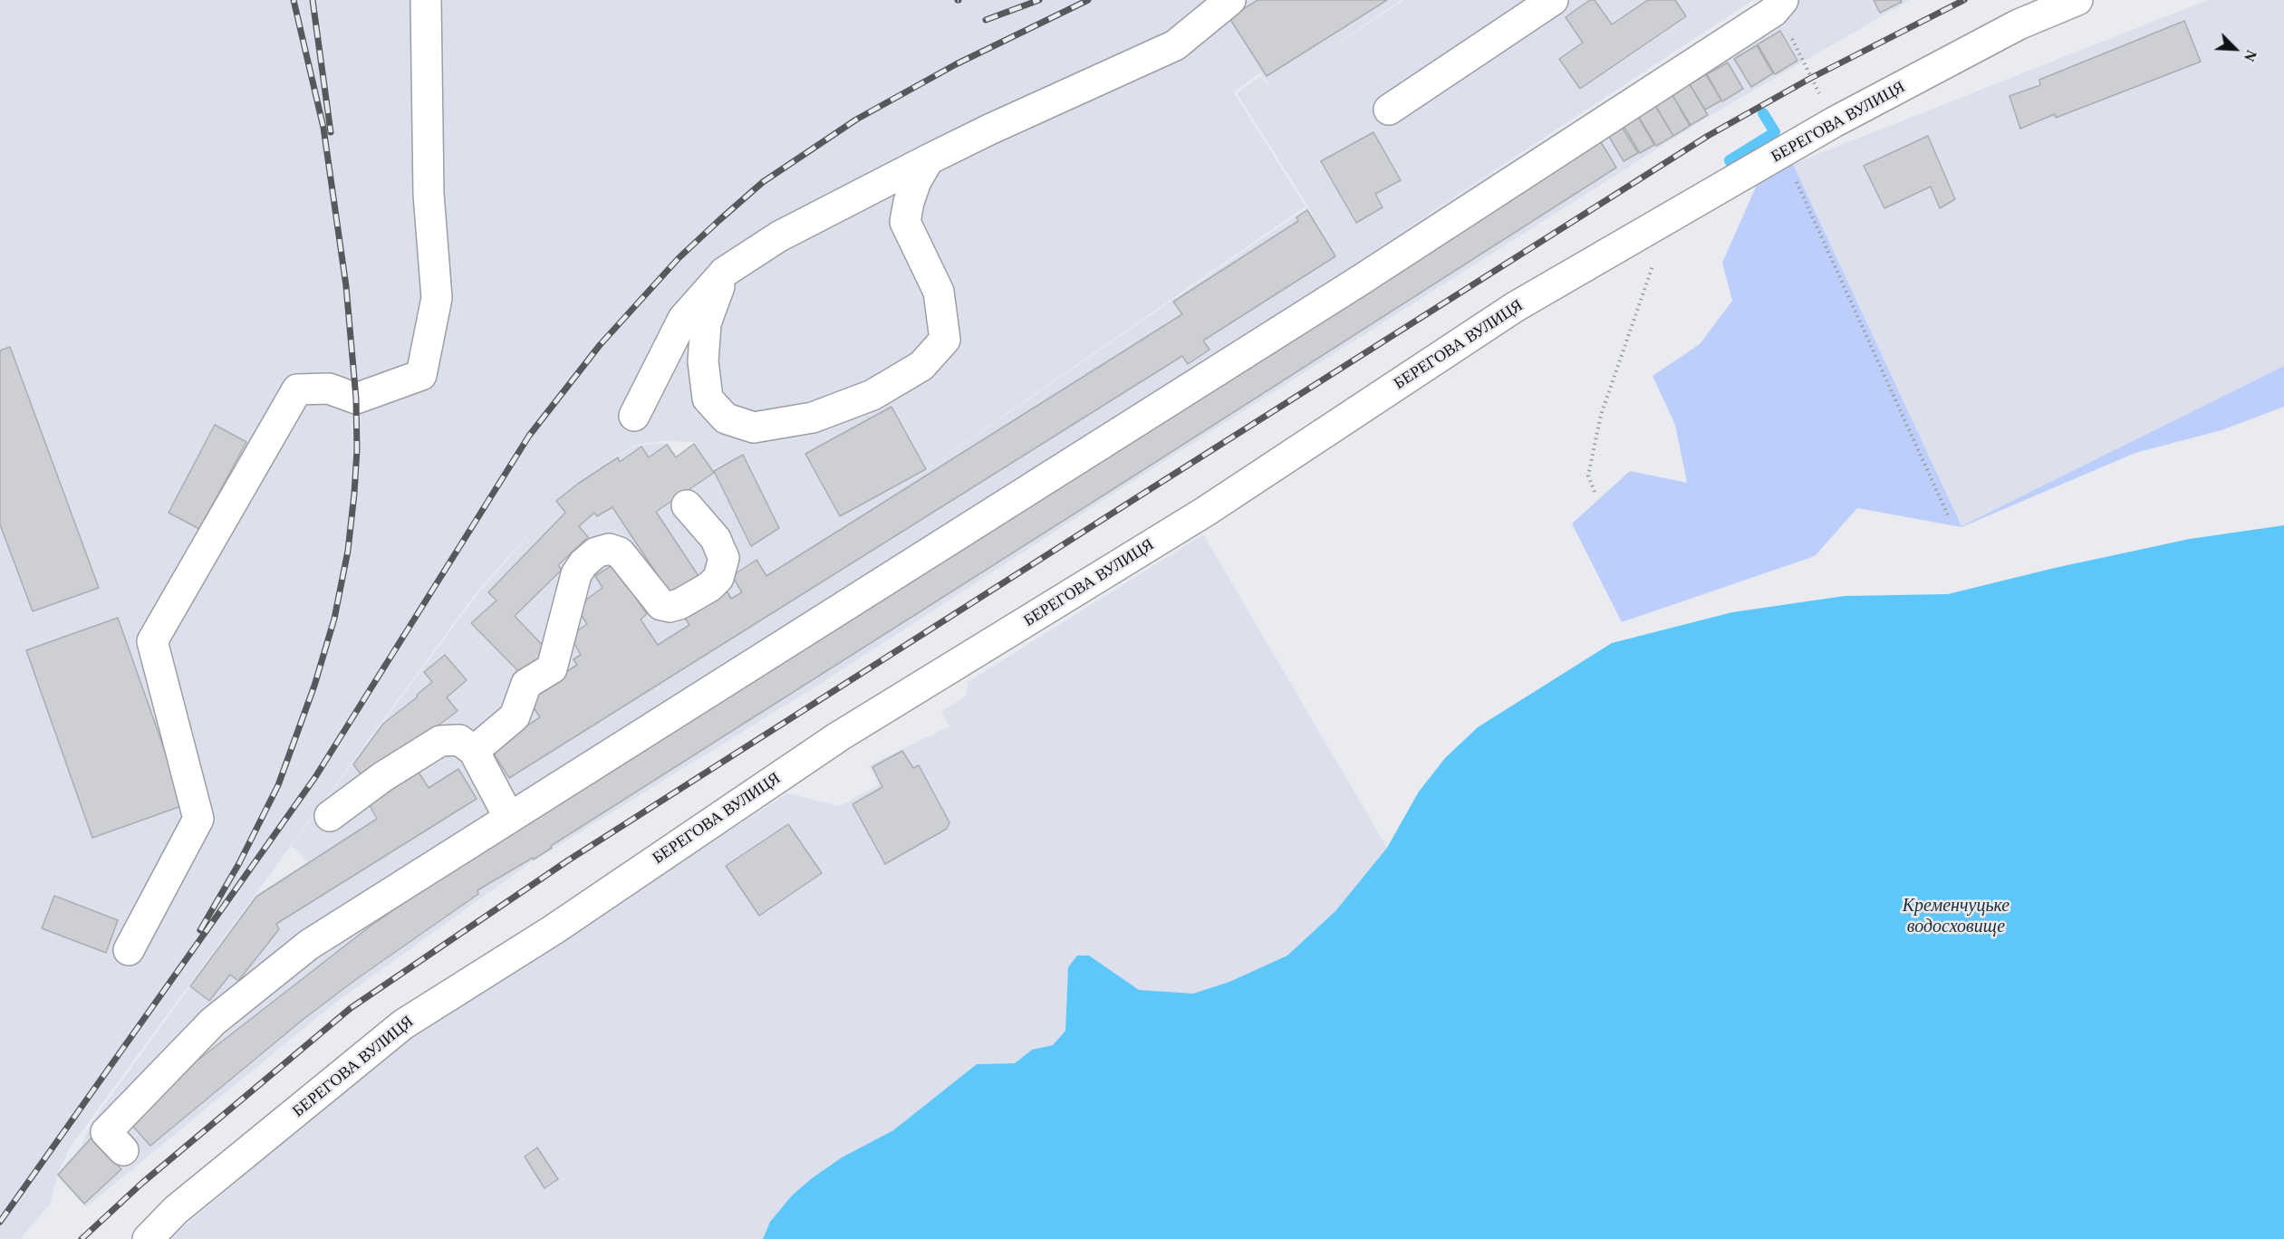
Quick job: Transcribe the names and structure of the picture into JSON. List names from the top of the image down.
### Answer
{
  "streets": {
    "street": ["БЕРЕГОВА ВУЛИЦЯ"]
  },
  "water": ["Кременчуцьке водосховище"],
  "north": "bottom right"
}
